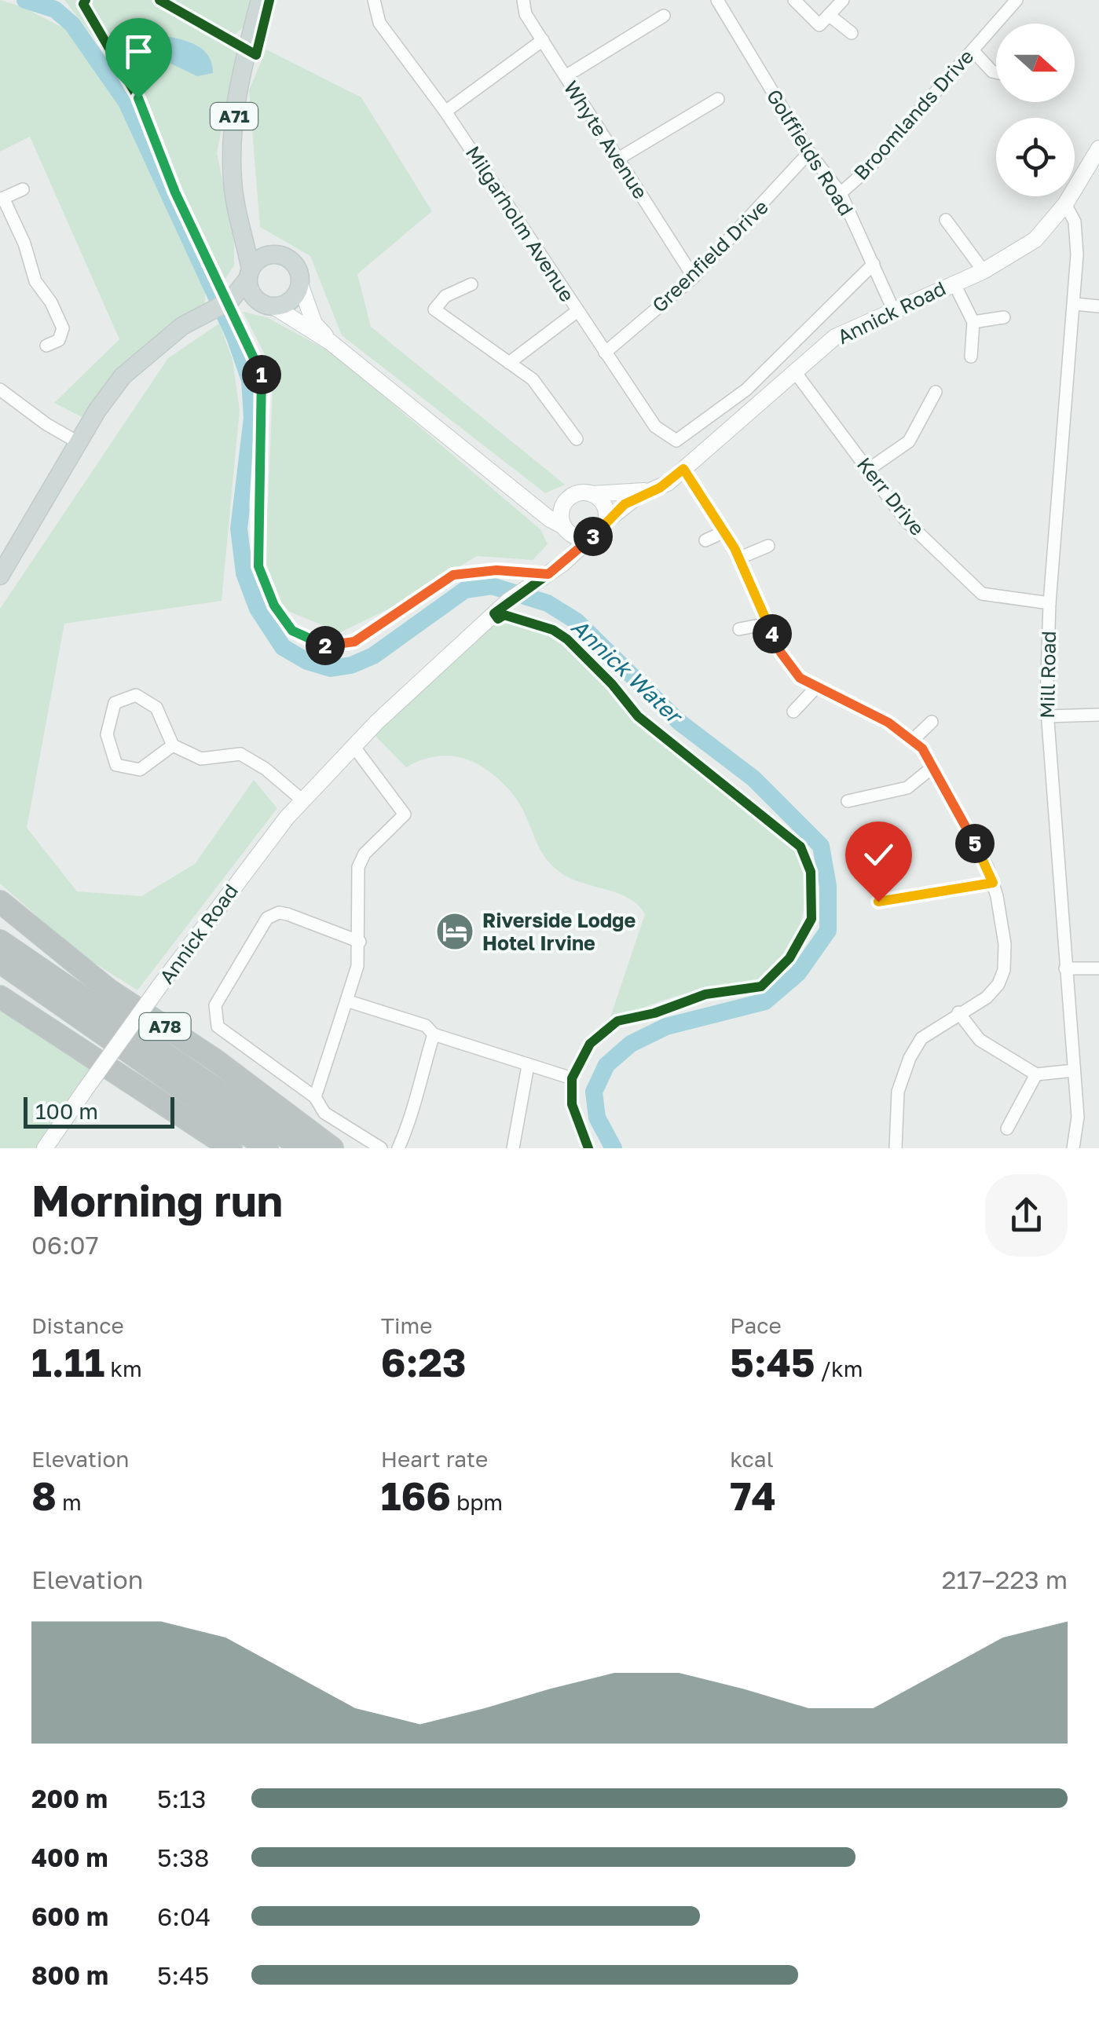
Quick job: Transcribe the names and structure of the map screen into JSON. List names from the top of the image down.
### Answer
{
  "streets": {
    "highway": ["A78"],
    "main road": ["A71", "Annick Road"],
    "street": [
      "Broomlands Drive",
      "Whyte Avenue",
      "Golffields Road",
      "Milgarholm Avenue",
      "Greenfield Drive",
      "Kerr Drive",
      "Mill Road"
    ]
  },
  "crossings": [
    ["Broomlands Drive", "Golffields Road"],
    ["Whyte Avenue", "Greenfield Drive"],
    ["Golffields Road", "Greenfield Drive"],
    ["Golffields Road", "Annick Road"],
    ["Milgarholm Avenue", "Greenfield Drive"],
    ["Milgarholm Avenue", "Annick Road"],
    ["Annick Road", "Kerr Drive"],
    ["Annick Road", "Mill Road"],
    ["Kerr Drive", "Mill Road"]
  ],
  "water": ["Annick Water"],
  "places": {
    "hotel": ["Riverside Lodge Hotel Irvine"]
  },
  "scale_bar": "100 m",
  "north": "right",
  "page": {
    "pins": [
      "1",
      "3",
      "4",
      "2",
      "5"
    ],
    "scale": "100 m",
    "heading": ["Morning run", "06:07"],
    "stats": [
      ["Distance", "1.11 km"],
      ["Time", "6:23"],
      ["Pace", "5:45 /km"],
      ["Elevation", "8 m"],
      ["Heart rate", "166 bpm"],
      ["kcal", "74"]
    ],
    "chart": ["Elevation", "217–223 m"],
    "list": [
      {
        "name": "200 m",
        "note": "5:13"
      },
      {
        "name": "400 m",
        "note": "5:38"
      },
      {
        "name": "600 m",
        "note": "6:04"
      },
      {
        "name": "800 m",
        "note": "5:45"
      }
    ]
  }
}
